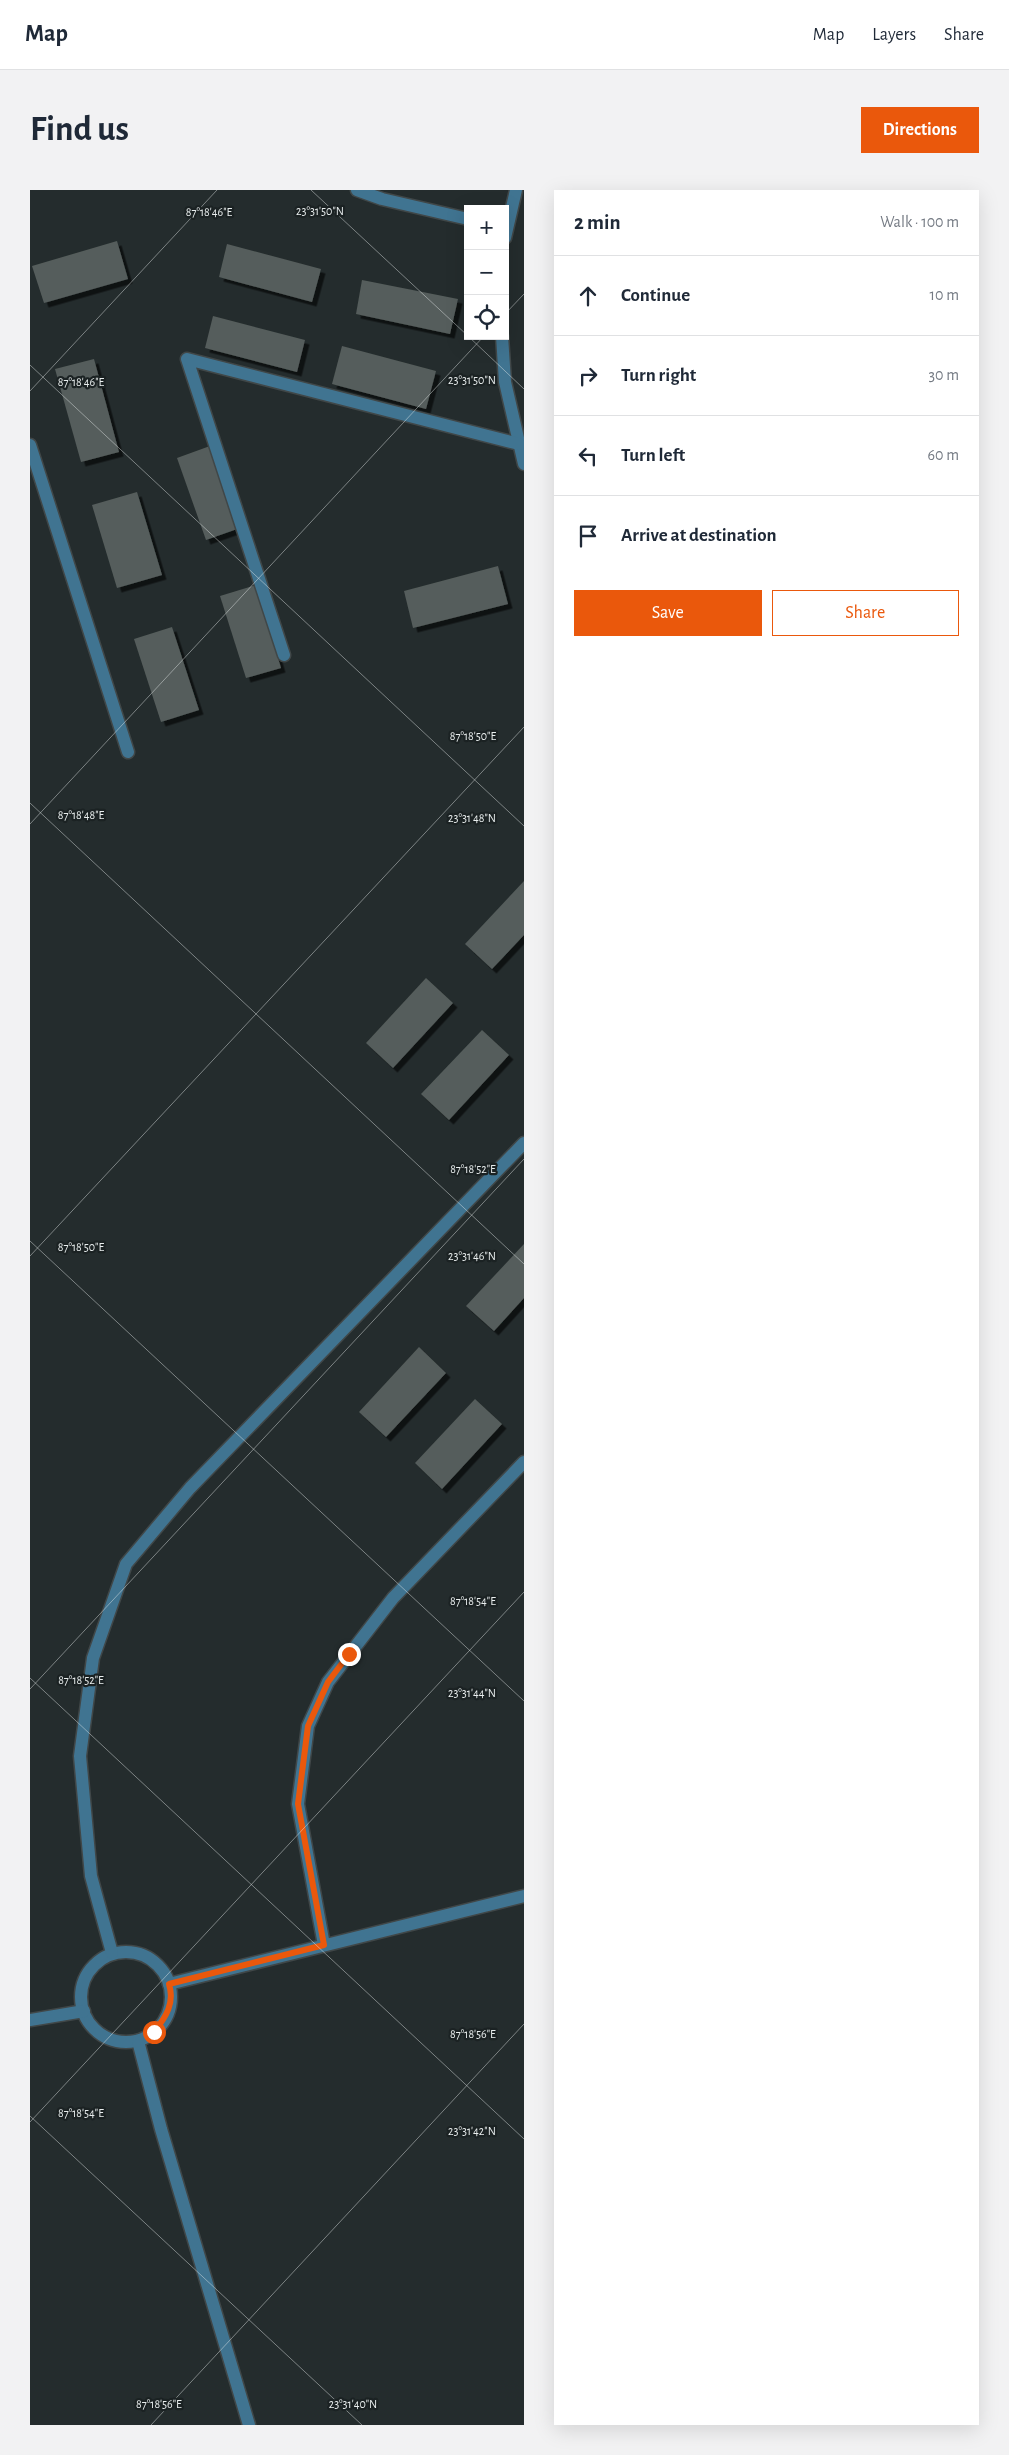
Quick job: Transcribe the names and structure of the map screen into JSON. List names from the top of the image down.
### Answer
{
  "page": {
    "header": "Map",
    "nav": ["Map", "Layers", "Share"],
    "buttons": [
      "Directions",
      ["Save", "Share"]
    ],
    "title": "Find us",
    "heading": ["2 min", "Walk · 100 m"],
    "map_buttons": ["+", "−"],
    "list": [
      ["Continue", "10 m"],
      ["Turn right", "30 m"],
      ["Turn left", "60 m"],
      "Arrive at destination"
    ]
  },
  "coordinates": [
    "23°31'50\"N",
    "87°18'46\"E",
    "87°18'50\"E",
    "87°18'48\"E",
    "23°31'48\"N",
    "87°18'52\"E",
    "23°31'46\"N",
    "87°18'54\"E",
    "23°31'44\"N",
    "87°18'56\"E",
    "23°31'42\"N",
    "23°31'40\"N"
  ]
}
